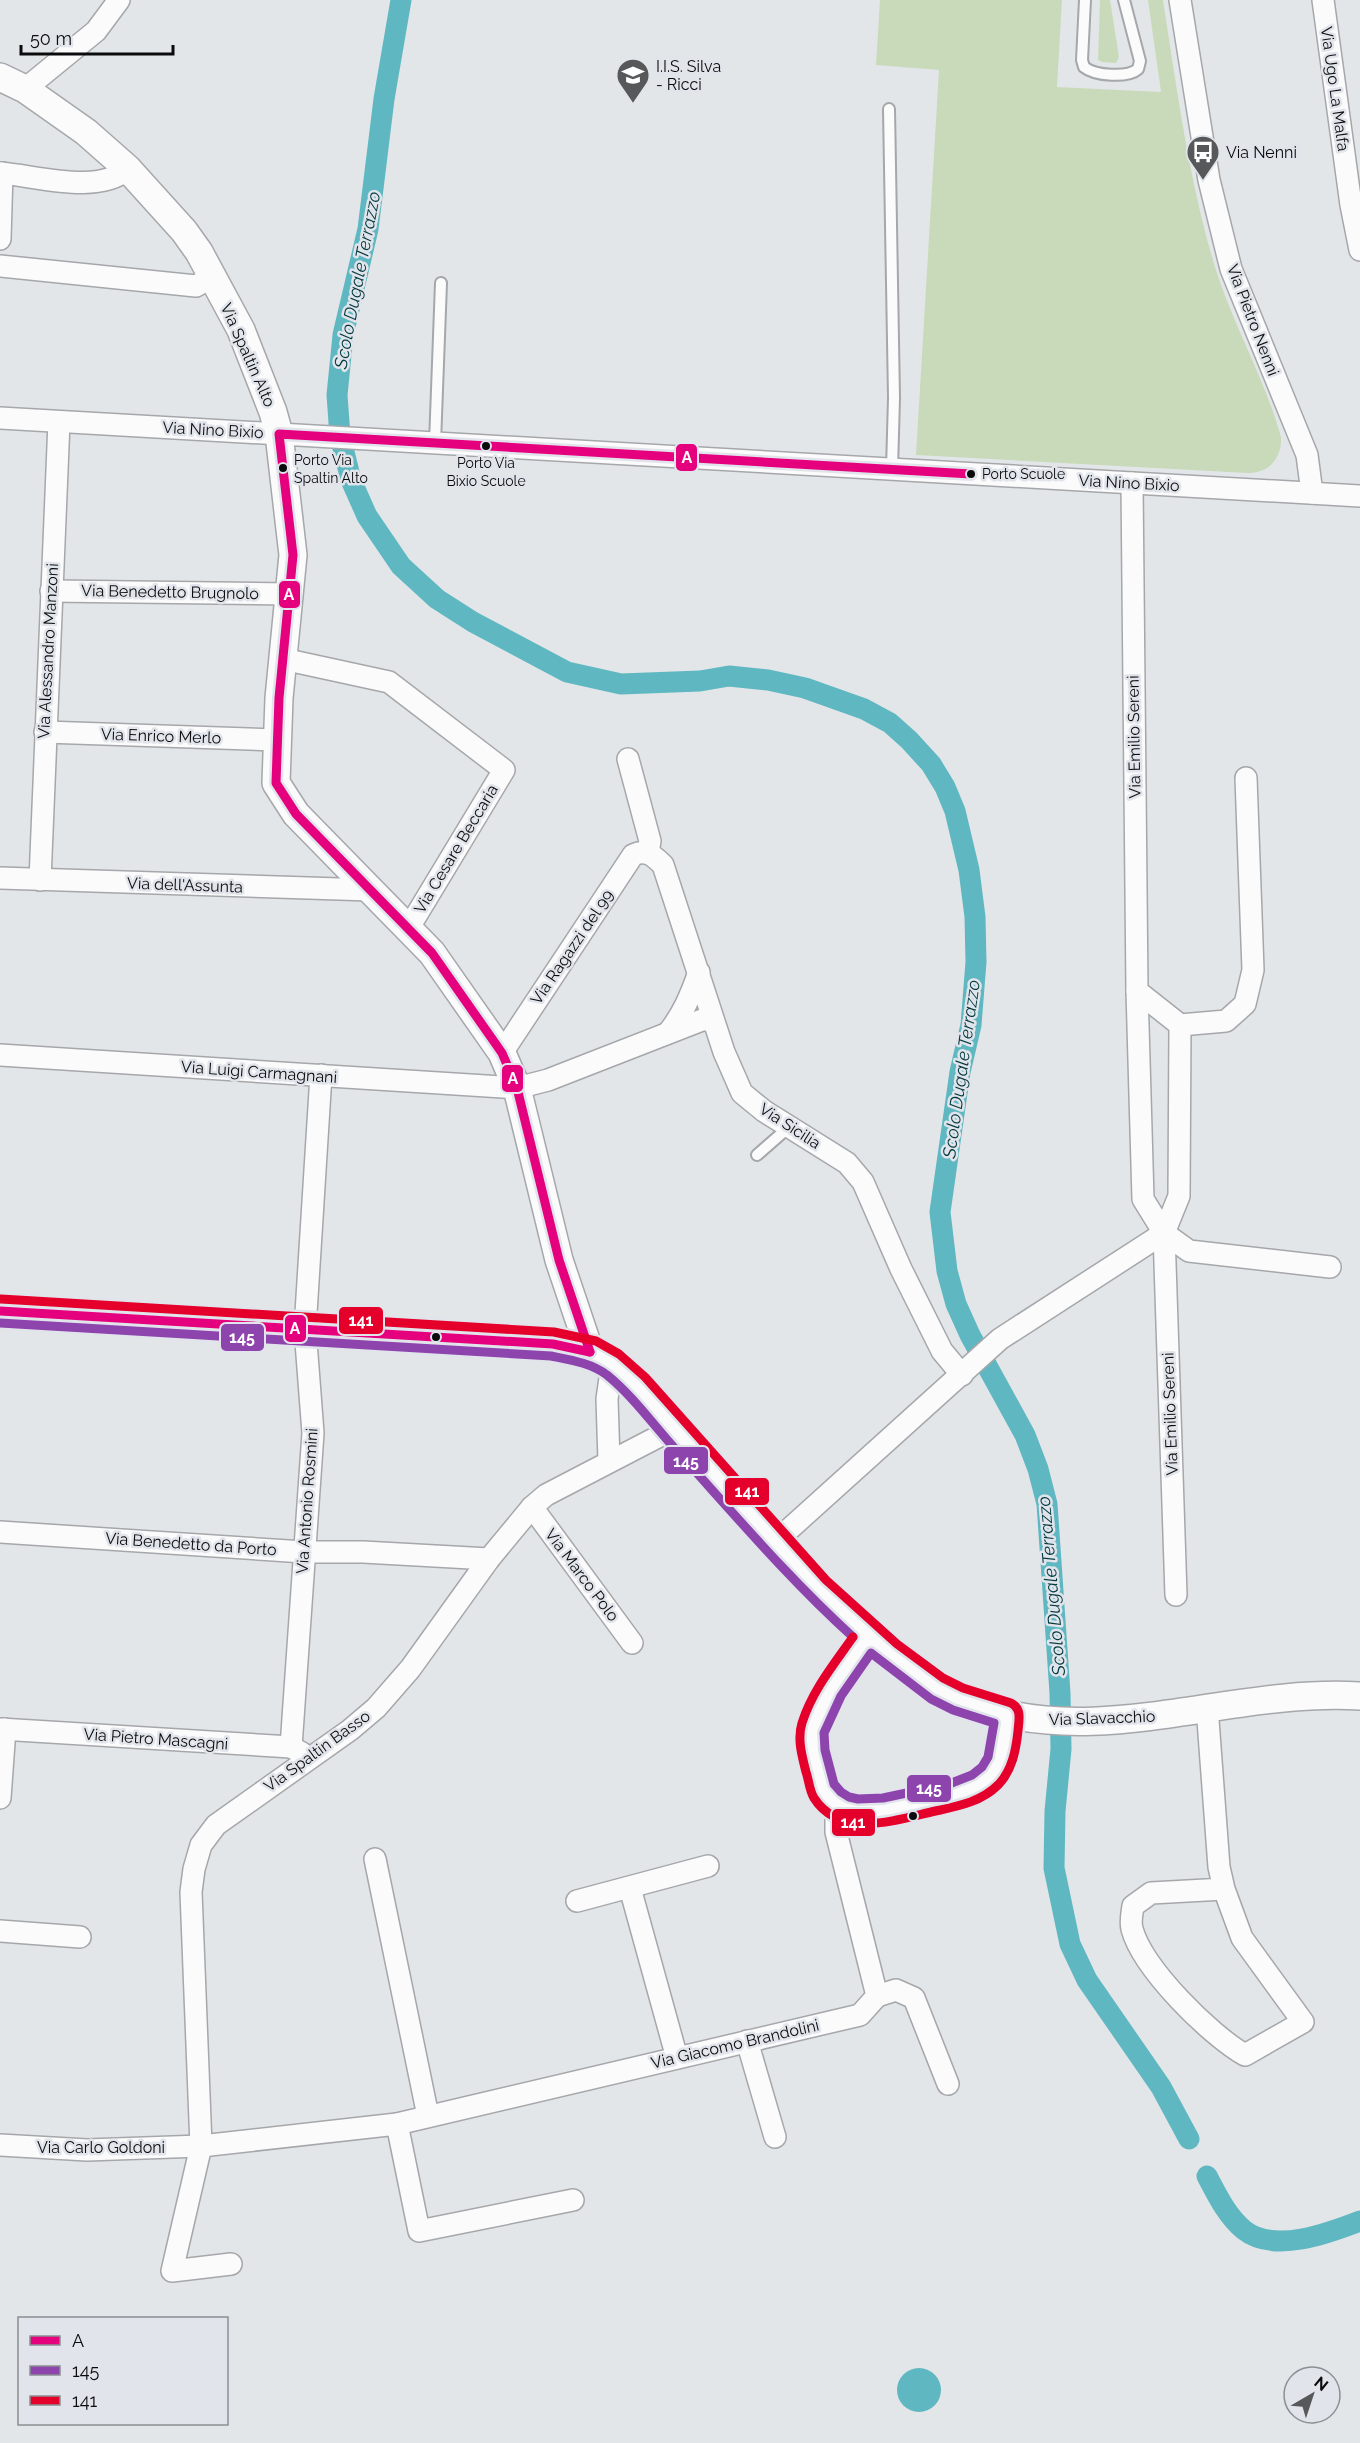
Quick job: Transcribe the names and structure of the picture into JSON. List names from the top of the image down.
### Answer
{
  "streets": {
    "street": [
      "Via Ugo La Malfa",
      "Via Pietro Nenni",
      "Via Spaltin Alto",
      "Via Nino Bixio",
      "Via Benedetto Brugnolo",
      "Via Alessandro Manzoni",
      "Via Enrico Merlo",
      "Via Emilio Sereni",
      "Via Cesare Beccaria",
      "Via dell'Assunta",
      "Via Ragazzi del 99",
      "Via Luigi Carmagnani",
      "Via Sicilia",
      "Via Antonio Rosmini",
      "Via Benedetto da Porto",
      "Via Marco Polo",
      "Via Slavacchio",
      "Via Pietro Mascagni",
      "Via Spaltin Basso",
      "Via Giacomo Brandolini",
      "Via Carlo Goldoni"
    ]
  },
  "crossings": [
    ["Via Pietro Nenni", "Via Nino Bixio"],
    ["Via Spaltin Alto", "Via Nino Bixio"],
    ["Via Spaltin Alto", "Via Benedetto Brugnolo"],
    ["Via Spaltin Alto", "Via Enrico Merlo"],
    ["Via Spaltin Alto", "Via Cesare Beccaria"],
    ["Via Spaltin Alto", "Via dell'Assunta"],
    ["Via Spaltin Alto", "Via Ragazzi del 99"],
    ["Via Spaltin Alto", "Via Luigi Carmagnani"],
    ["Via Spaltin Alto", "Via Slavacchio"],
    ["Via Nino Bixio", "Via Alessandro Manzoni"],
    ["Via Nino Bixio", "Via Emilio Sereni"],
    ["Via Benedetto Brugnolo", "Via Alessandro Manzoni"],
    ["Via Alessandro Manzoni", "Via Enrico Merlo"],
    ["Via Alessandro Manzoni", "Via dell'Assunta"],
    ["Via Luigi Carmagnani", "Via Antonio Rosmini"],
    ["Via Antonio Rosmini", "Via Benedetto da Porto"],
    ["Via Antonio Rosmini", "Via Pietro Mascagni"],
    ["Via Benedetto da Porto", "Via Spaltin Basso"],
    ["Via Marco Polo", "Via Spaltin Basso"],
    ["Via Slavacchio", "Via Spaltin Basso"],
    ["Via Pietro Mascagni", "Via Spaltin Basso"],
    ["Via Spaltin Basso", "Via Giacomo Brandolini"],
    ["Via Spaltin Basso", "Via Carlo Goldoni"],
    ["Via Giacomo Brandolini", "Via Carlo Goldoni"]
  ],
  "water": ["Scolo Dugale Terrazzo"],
  "places": {
    "school or university": ["I.I.S. Silva - Ricci"],
    "bus stop": ["Via Nenni"],
    "other": ["Porto Via Bixio Scuole", "Porto Via Spaltin Alto", "Porto Scuole"]
  },
  "lines": ["transit line A", "transit line 141", "transit line 145"],
  "legend": ["A", "145", "141"],
  "scale_bar": "50 m",
  "north": "top right"
}
